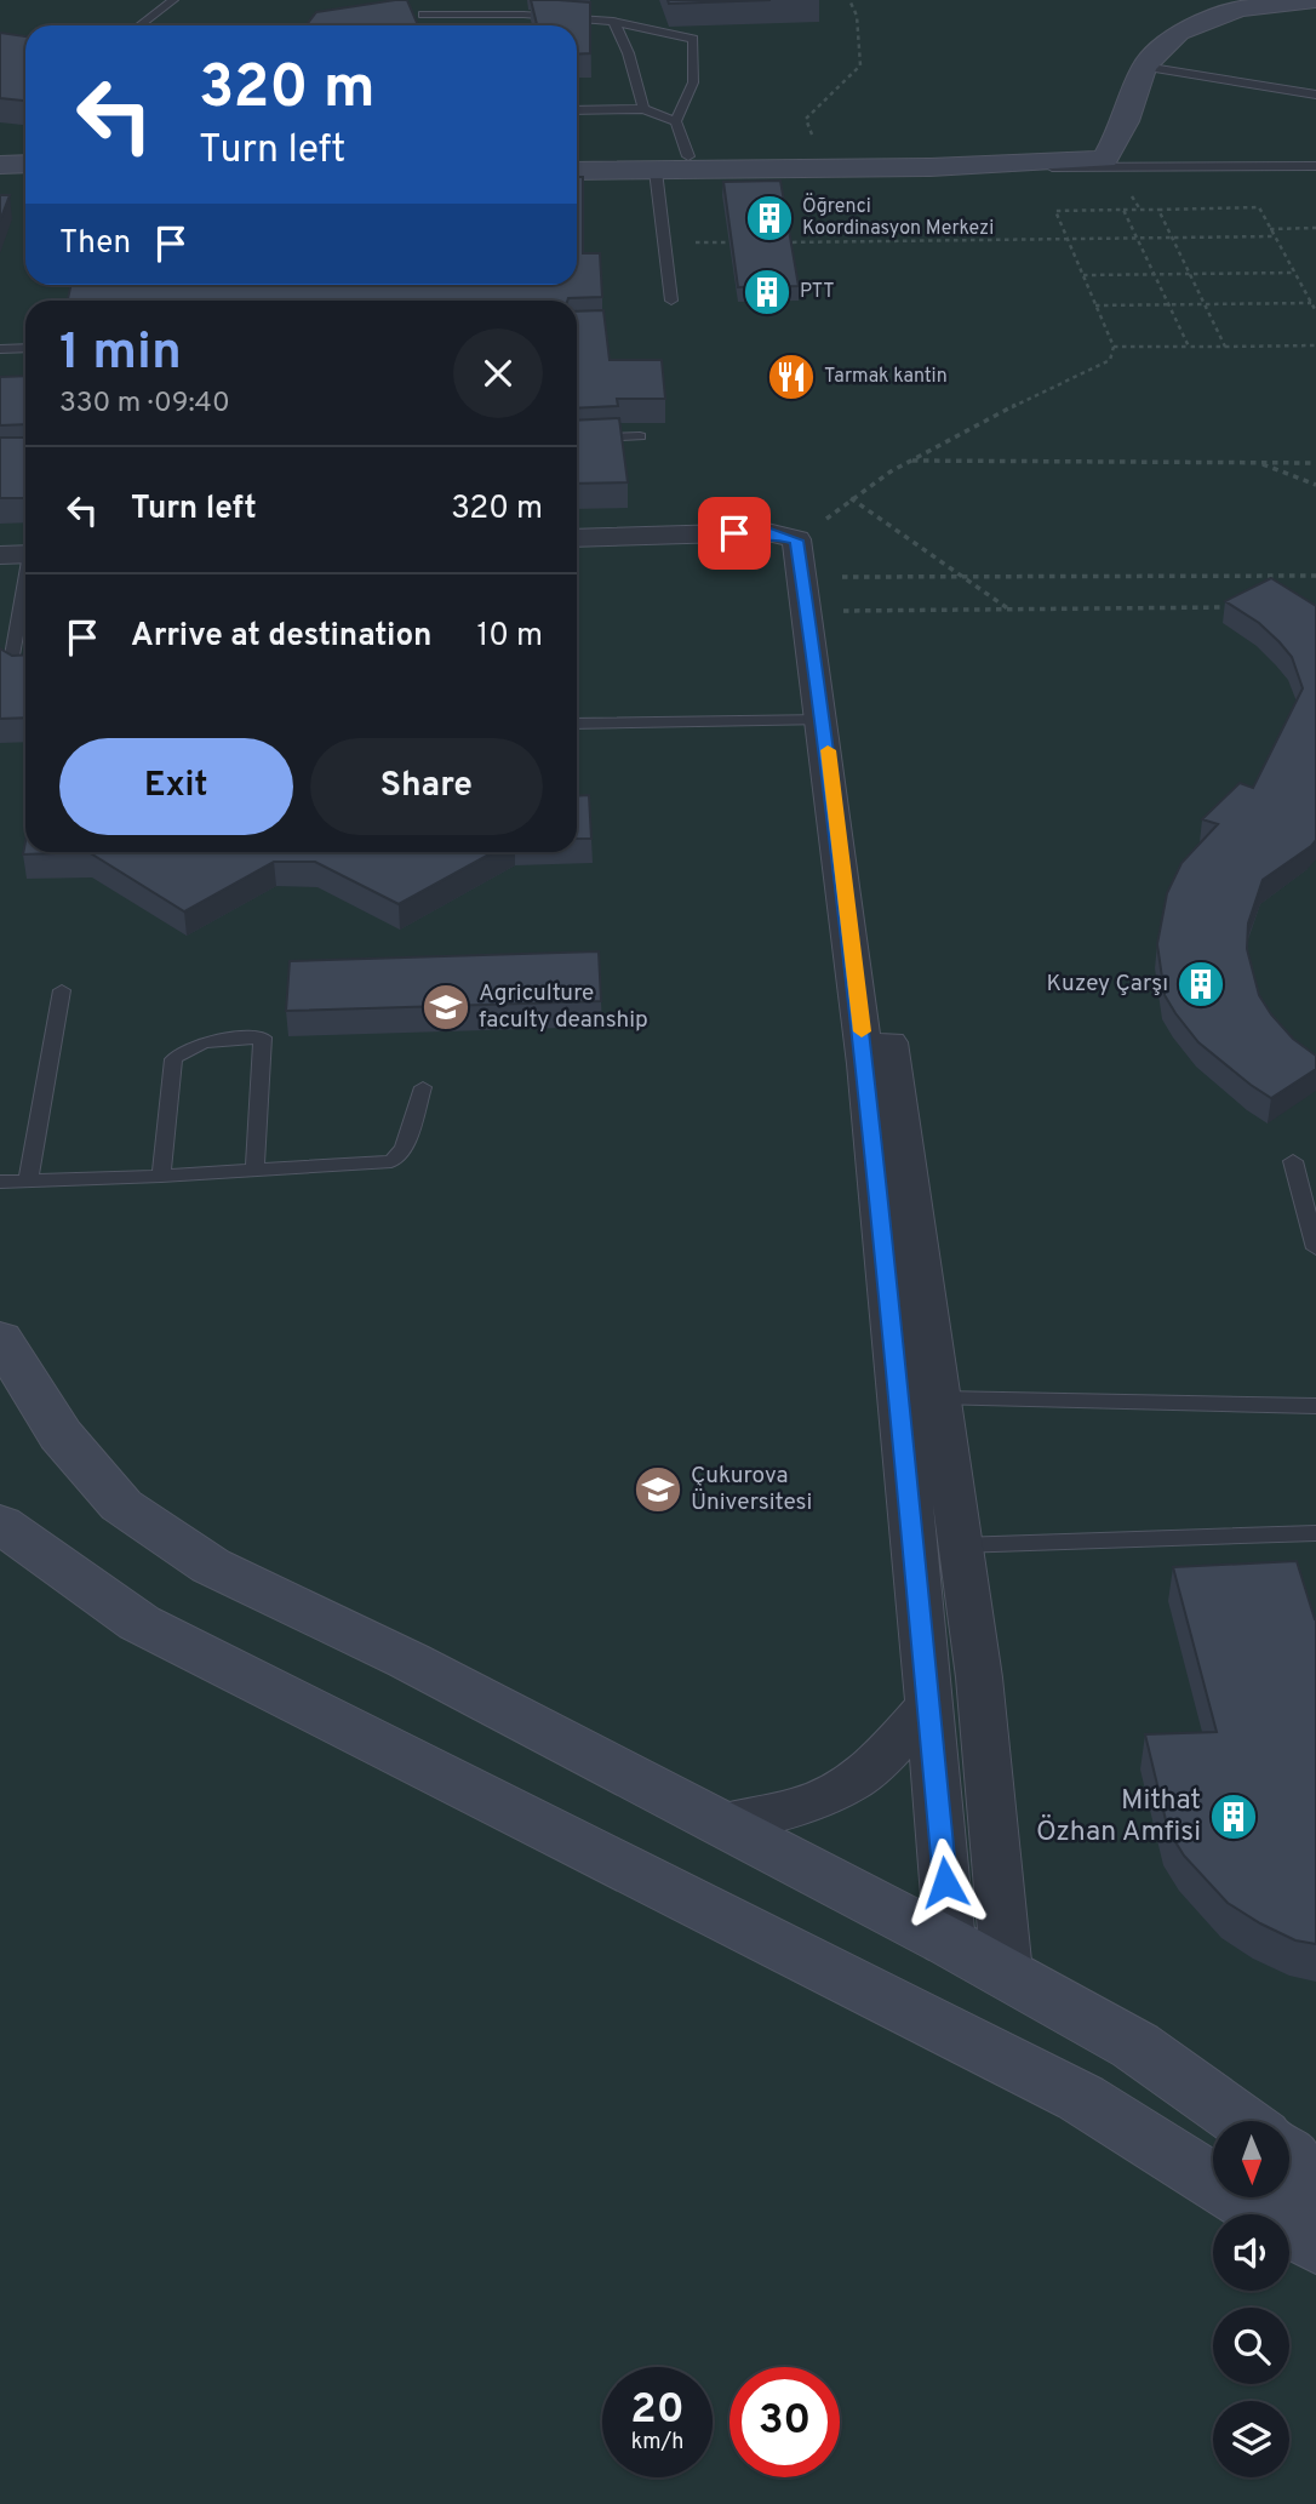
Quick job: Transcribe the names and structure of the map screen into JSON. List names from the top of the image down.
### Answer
{
  "places": {
    "building": [
      "Öğrenci Koordinasyon Merkezi",
      "PTT",
      "Kuzey Çarşı",
      "Mithat Özhan Amfisi"
    ],
    "restaurant": ["Tarmak kantin"],
    "school or university": ["Agriculture faculty deanship", "Çukurova Üniversitesi"]
  },
  "north": "bottom",
  "page": {
    "turn": ["320 m", "Turn left"],
    "then": "Then",
    "heading": ["1 min", "330 m · 09:40"],
    "list": [
      {
        "name": "Turn left",
        "value": "320 m"
      },
      {
        "name": "Arrive at destination",
        "value": "10 m"
      }
    ],
    "buttons": ["Exit", "Share"],
    "speed": "20 km/h",
    "limit": "30"
  }
}
